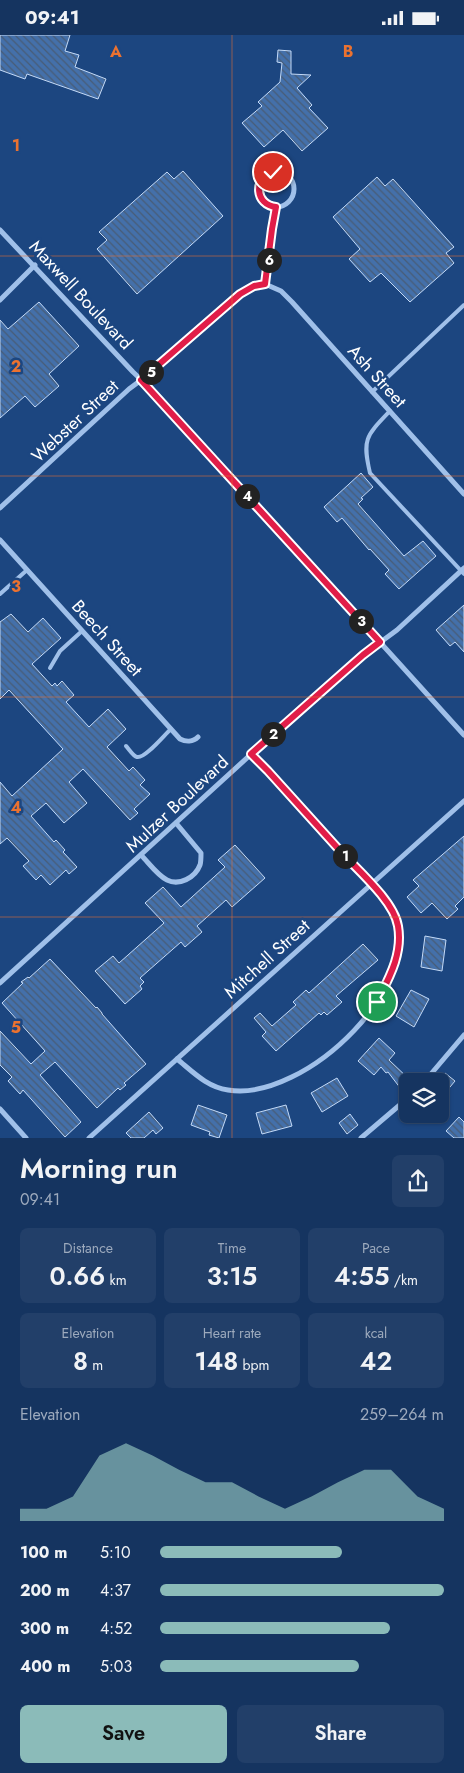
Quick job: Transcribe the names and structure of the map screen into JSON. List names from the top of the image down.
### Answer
{
  "streets": {
    "street": [
      "Maxwell Boulevard",
      "Ash Street",
      "Webster Street",
      "Beech Street",
      "Mulzer Boulevard",
      "Mitchell Street"
    ]
  },
  "crossings": [
    ["Maxwell Boulevard", "Webster Street"],
    ["Maxwell Boulevard", "Mulzer Boulevard"],
    ["Ash Street", "Webster Street"]
  ],
  "page": {
    "status": "09:41",
    "pins": [
      "6",
      "5",
      "4",
      "3",
      "2",
      "1"
    ],
    "heading": ["Morning run", "09:41"],
    "stats": [
      ["Distance", "0.66 km"],
      ["Time", "3:15"],
      ["Pace", "4:55 /km"],
      ["Elevation", "8 m"],
      ["Heart rate", "148 bpm"],
      ["kcal", "42"]
    ],
    "chart": ["Elevation", "259–264 m"],
    "list": [
      {
        "name": "100 m",
        "note": "5:10"
      },
      {
        "name": "200 m",
        "note": "4:37"
      },
      {
        "name": "300 m",
        "note": "4:52"
      },
      {
        "name": "400 m",
        "note": "5:03"
      }
    ],
    "buttons": ["Save", "Share"]
  },
  "grid": {
    "columns": ["A", "B"],
    "rows": [
      "1",
      "2",
      "3",
      "4",
      "5"
    ]
  }
}
